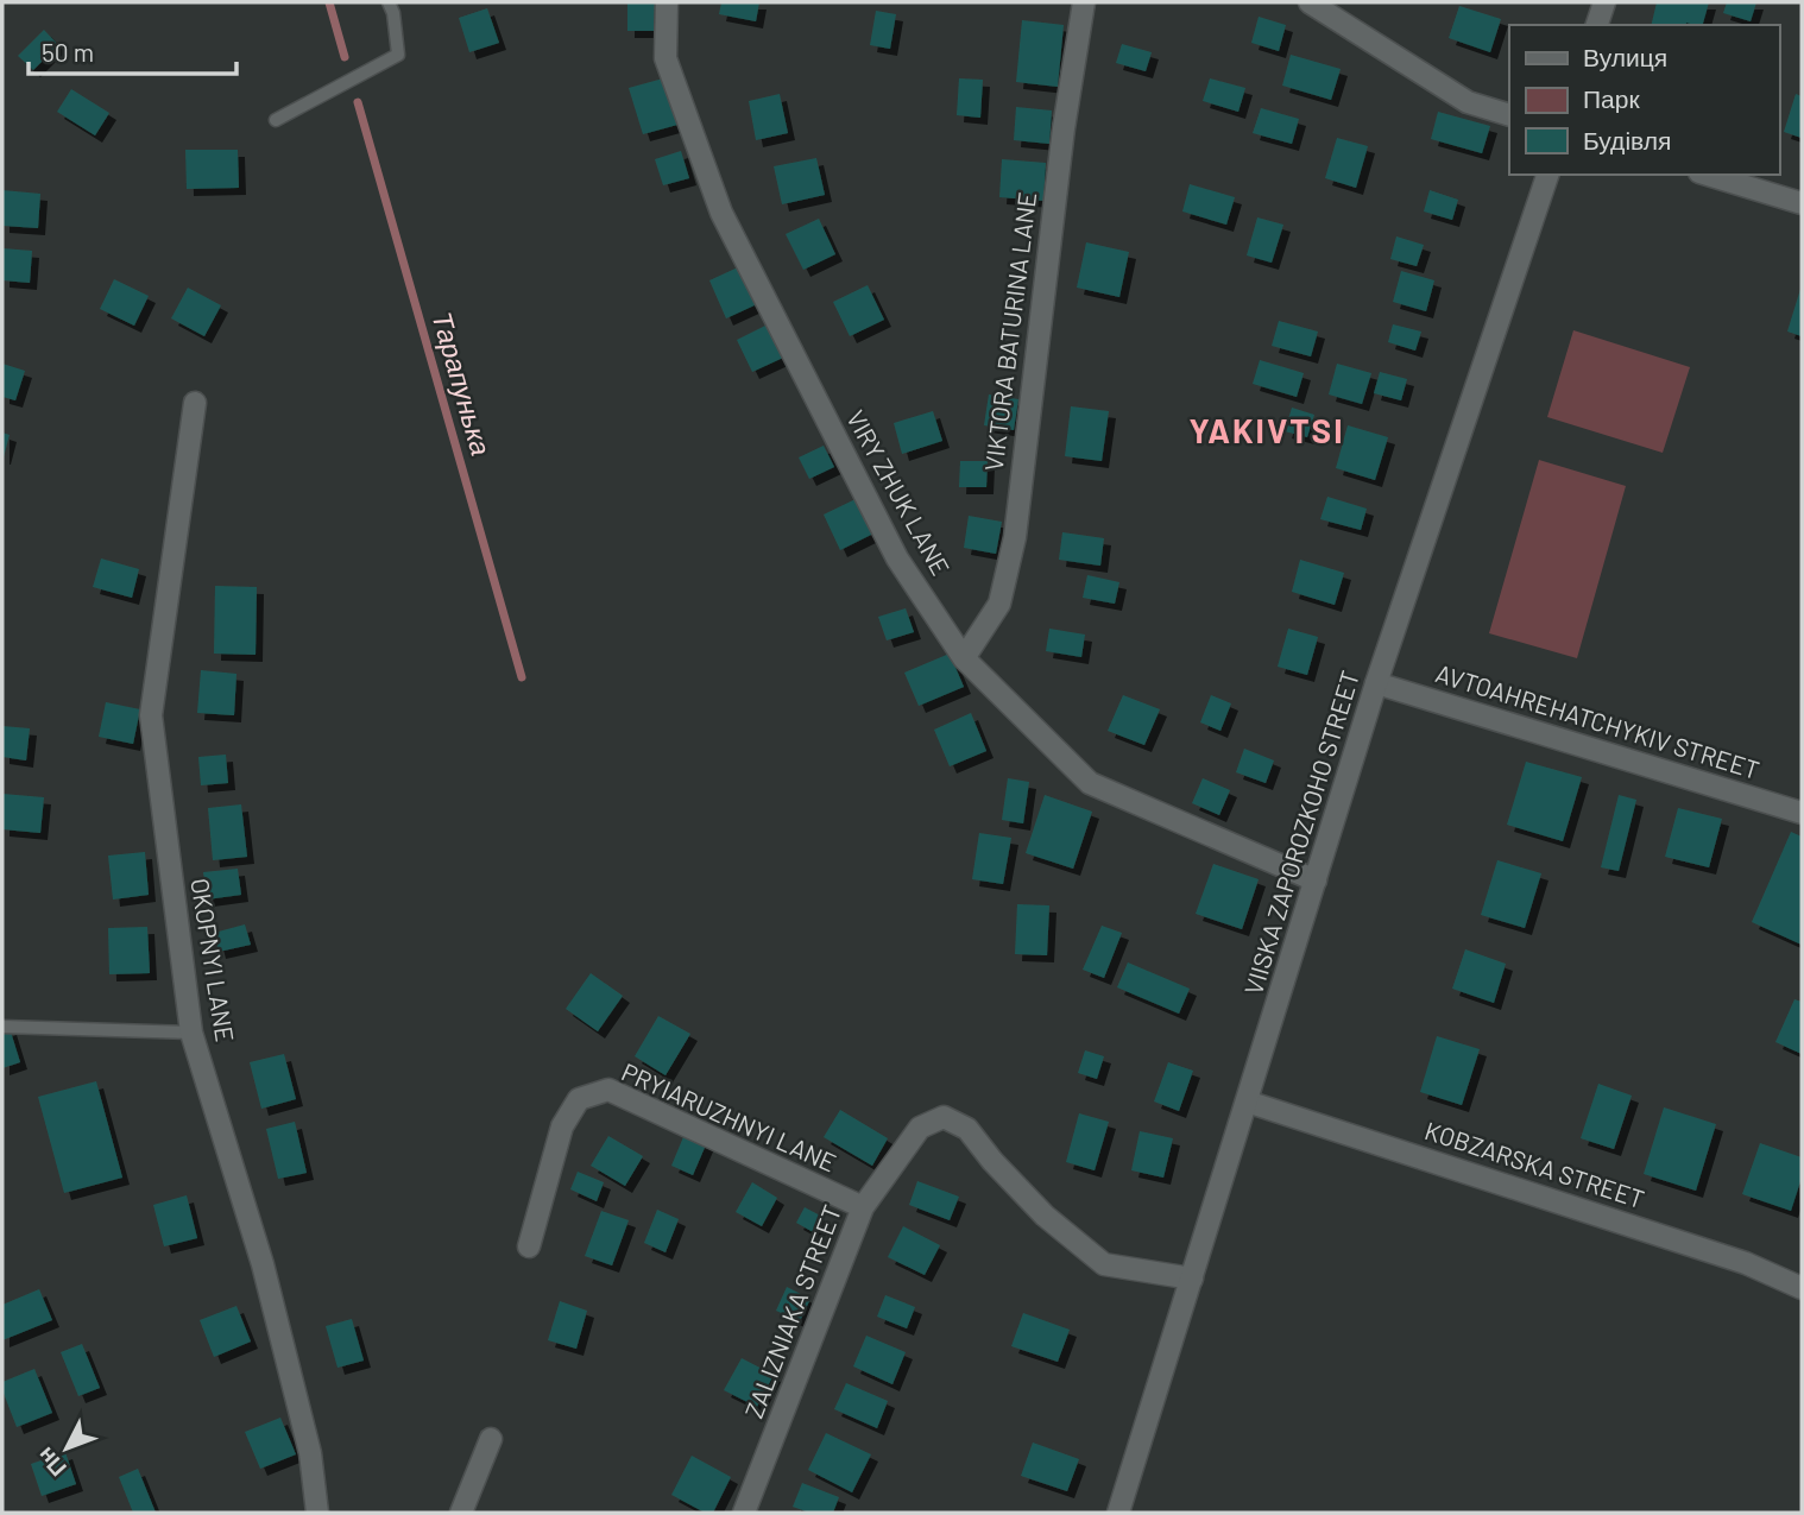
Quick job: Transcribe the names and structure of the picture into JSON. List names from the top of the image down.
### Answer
{
  "streets": {
    "street": [
      "VIKTORA BATURINA LANE",
      "VIRY ZHUK LANE",
      "AVTOAHREHATCHYKIV STREET",
      "VIISKA ZAPOROZKOHO STREET",
      "OKOPNYI LANE",
      "PRYIARUZHNYI LANE",
      "KOBZARSKA STREET",
      "ZALIZNIAKA STREET"
    ]
  },
  "crossings": [
    ["VIKTORA BATURINA LANE", "VIRY ZHUK LANE"],
    ["VIRY ZHUK LANE", "VIISKA ZAPOROZKOHO STREET"],
    ["AVTOAHREHATCHYKIV STREET", "VIISKA ZAPOROZKOHO STREET"],
    ["VIISKA ZAPOROZKOHO STREET", "KOBZARSKA STREET"],
    ["VIISKA ZAPOROZKOHO STREET", "ZALIZNIAKA STREET"],
    ["PRYIARUZHNYI LANE", "ZALIZNIAKA STREET"]
  ],
  "districts": ["YAKIVTSI"],
  "water": ["Тарапунька"],
  "legend": ["Вулиця", "Парк", "Будівля"],
  "scale_bar": "50 m",
  "north": "bottom left"
}
